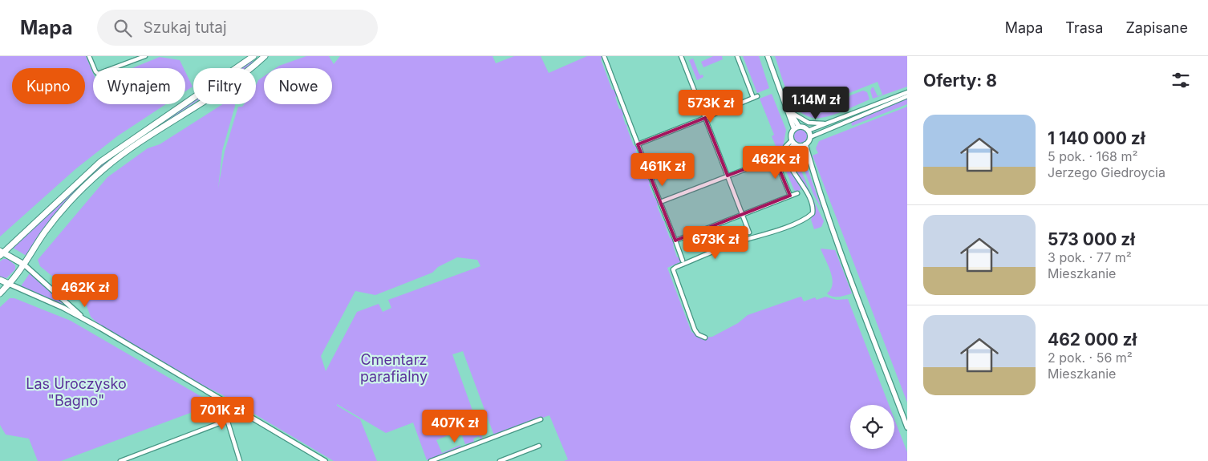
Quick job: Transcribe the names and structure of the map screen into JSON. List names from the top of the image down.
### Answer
{
  "parks": ["Cmentarz parafialny", "Las Uroczysko \"Bagno\""],
  "page": {
    "header": "Mapa",
    "search": "Szukaj tutaj",
    "nav": ["Mapa", "Trasa", "Zapisane"],
    "heading": "Oferty: 8",
    "chip": [
      "Kupno",
      "Wynajem",
      "Filtry",
      "Nowe"
    ],
    "price": [
      "1.14M zł",
      "573K zł",
      "462K zł",
      "461K zł",
      "673K zł",
      "462K zł",
      "701K zł",
      "407K zł"
    ],
    "list": [
      {
        "name": "1 140 000 zł",
        "note": "5 pok. · 168 m² · Jerzego Giedroycia"
      },
      {
        "name": "573 000 zł",
        "note": "3 pok. · 77 m² · Mieszkanie"
      },
      {
        "name": "462 000 zł",
        "note": "2 pok. · 56 m² · Mieszkanie"
      }
    ]
  }
}
